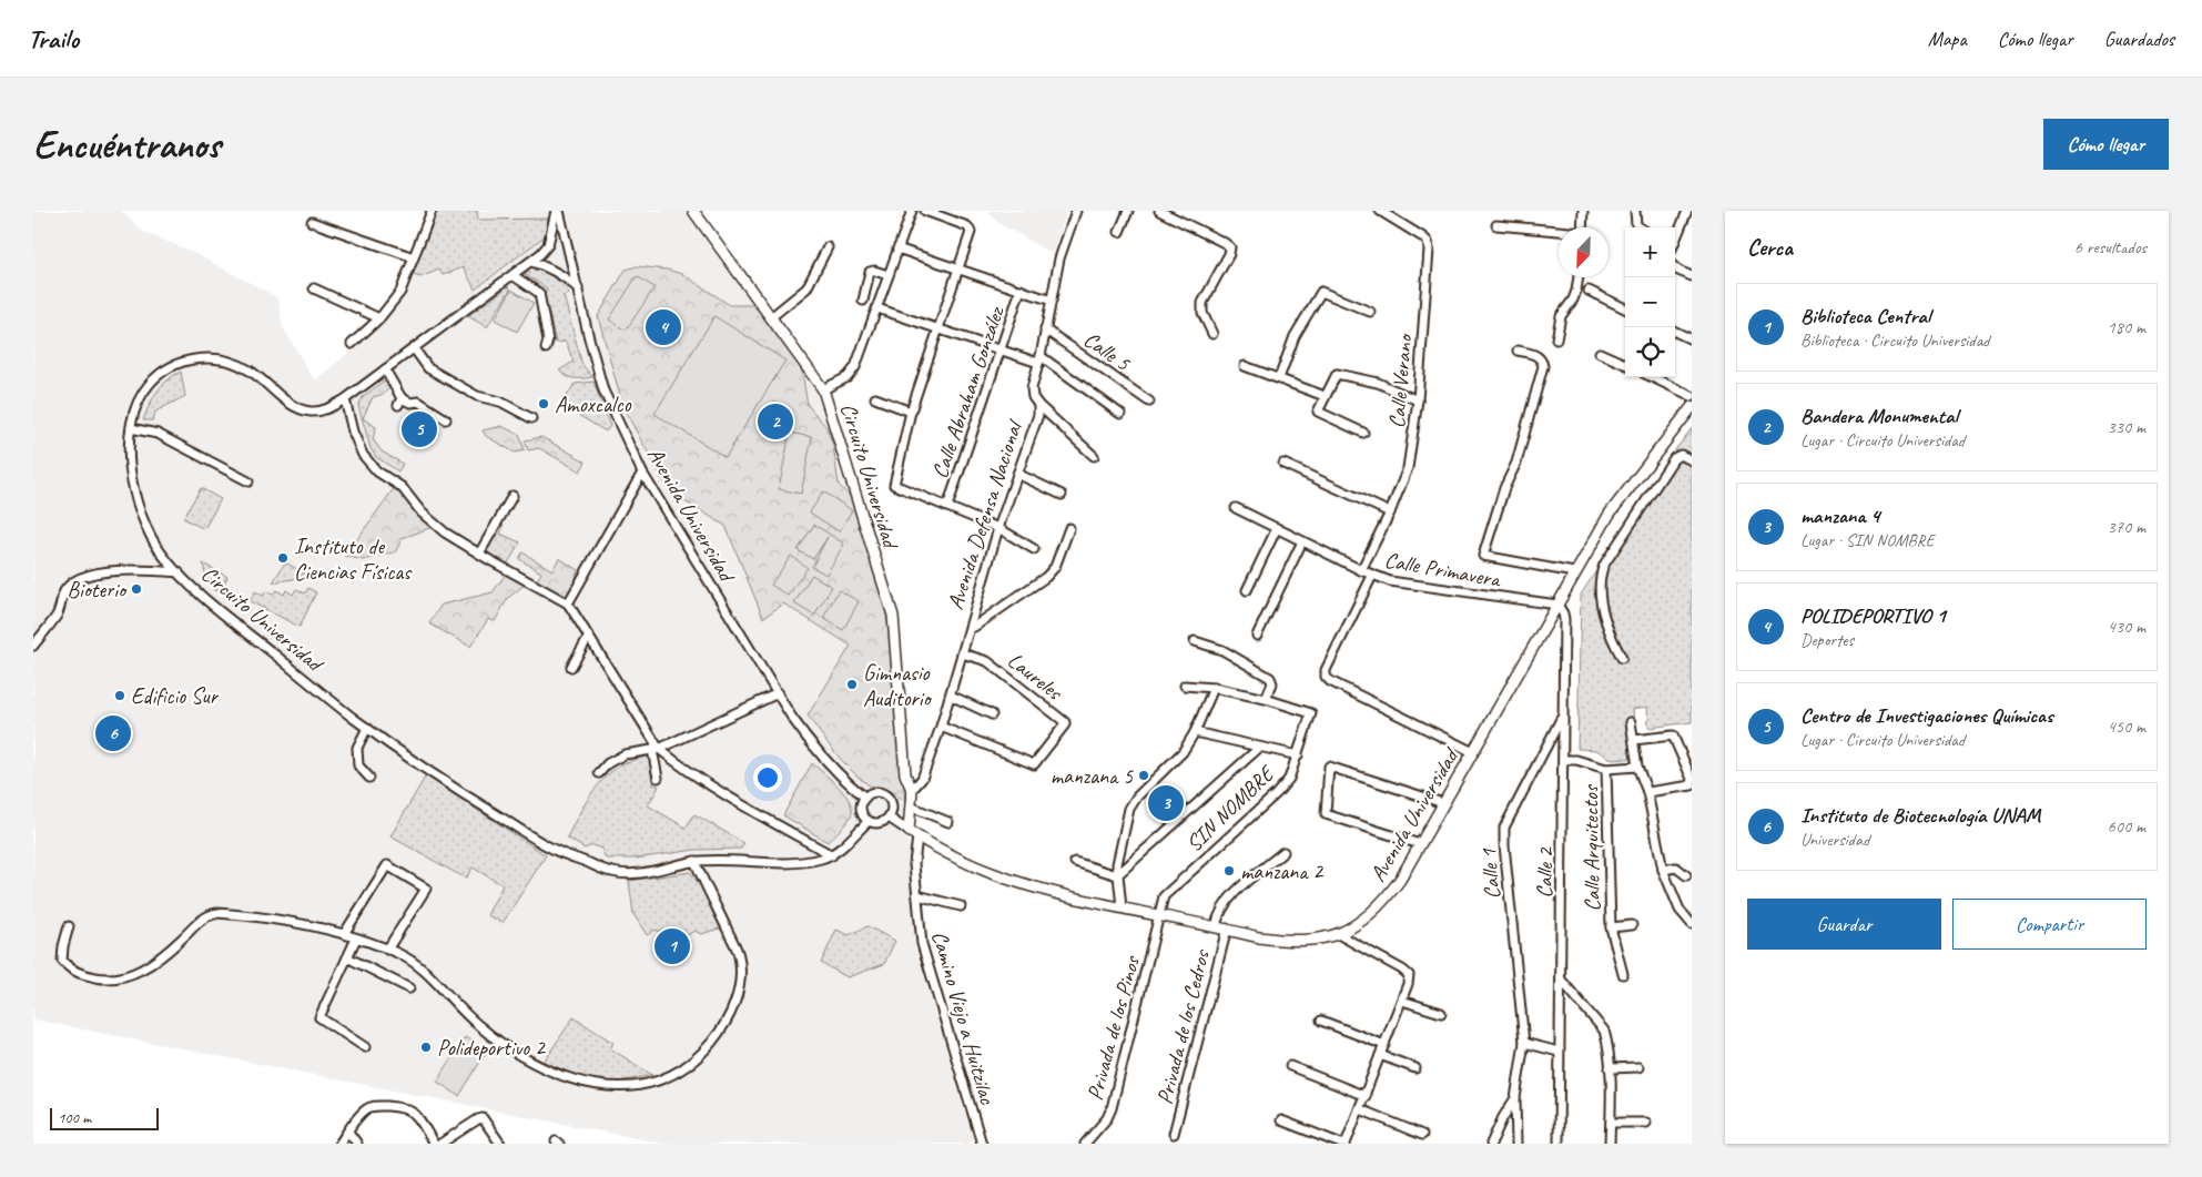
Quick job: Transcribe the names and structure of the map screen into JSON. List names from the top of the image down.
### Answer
{
  "streets": {
    "street": [
      "Calle 5",
      "Calle Verano",
      "Calle Abraham González",
      "Circuito Universidad",
      "Avenida Universidad",
      "Avenida Defensa Nacional",
      "Calle Primavera",
      "Laureles",
      "SIN NOMBRE",
      "Calle Arquitectos",
      "Calle 2",
      "Calle 1",
      "Camino Viejo a Huitzilac",
      "Privada de los Cedros",
      "Privada de los Pinos"
    ]
  },
  "crossings": [
    ["Calle 5", "Avenida Defensa Nacional"],
    ["Calle Verano", "Calle Primavera"],
    ["Circuito Universidad", "Avenida Universidad"],
    ["Circuito Universidad", "Avenida Defensa Nacional"],
    ["Avenida Universidad", "Calle Primavera"],
    ["Avenida Universidad", "SIN NOMBRE"],
    ["Avenida Universidad", "Calle 2"],
    ["Avenida Universidad", "Camino Viejo a Huitzilac"],
    ["Avenida Universidad", "Privada de los Cedros"],
    ["Avenida Universidad", "Privada de los Pinos"],
    ["Avenida Defensa Nacional", "Laureles"],
    ["Calle Primavera", "Calle 2"],
    ["SIN NOMBRE", "Privada de los Pinos"],
    ["Calle 2", "Calle 1"]
  ],
  "places": [
    "Amoxcalco",
    "Instituto de Ciencias Físicas",
    "Bioterio",
    "Gimnasio Auditorio",
    "Edificio Sur",
    "manzana 5",
    "manzana 2",
    "Polideportivo 2"
  ],
  "scale_bar": "100 m",
  "north": "bottom left",
  "page": {
    "header": "Trailo",
    "nav": ["Mapa", "Cómo llegar", "Guardados"],
    "buttons": [
      "Cómo llegar",
      ["Guardar", "Compartir"]
    ],
    "title": "Encuéntranos",
    "heading": ["Cerca", "6 resultados"],
    "map_buttons": ["+", "−"],
    "list": [
      {
        "mark": "1",
        "name": "Biblioteca Central",
        "note": "Biblioteca · Circuito Universidad",
        "value": "180 m"
      },
      {
        "mark": "2",
        "name": "Bandera Monumental",
        "note": "Lugar · Circuito Universidad",
        "value": "330 m"
      },
      {
        "mark": "3",
        "name": "manzana 4",
        "note": "Lugar · SIN NOMBRE",
        "value": "370 m"
      },
      {
        "mark": "4",
        "name": "POLIDEPORTIVO 1",
        "note": "Deportes",
        "value": "430 m"
      },
      {
        "mark": "5",
        "name": "Centro de Investigaciones Químicas",
        "note": "Lugar · Circuito Universidad",
        "value": "450 m"
      },
      {
        "mark": "6",
        "name": "Instituto de Biotecnología UNAM",
        "note": "Universidad",
        "value": "600 m"
      }
    ],
    "pins": [
      "4",
      "2",
      "5",
      "6",
      "3",
      "1"
    ],
    "scale": "100 m"
  }
}
